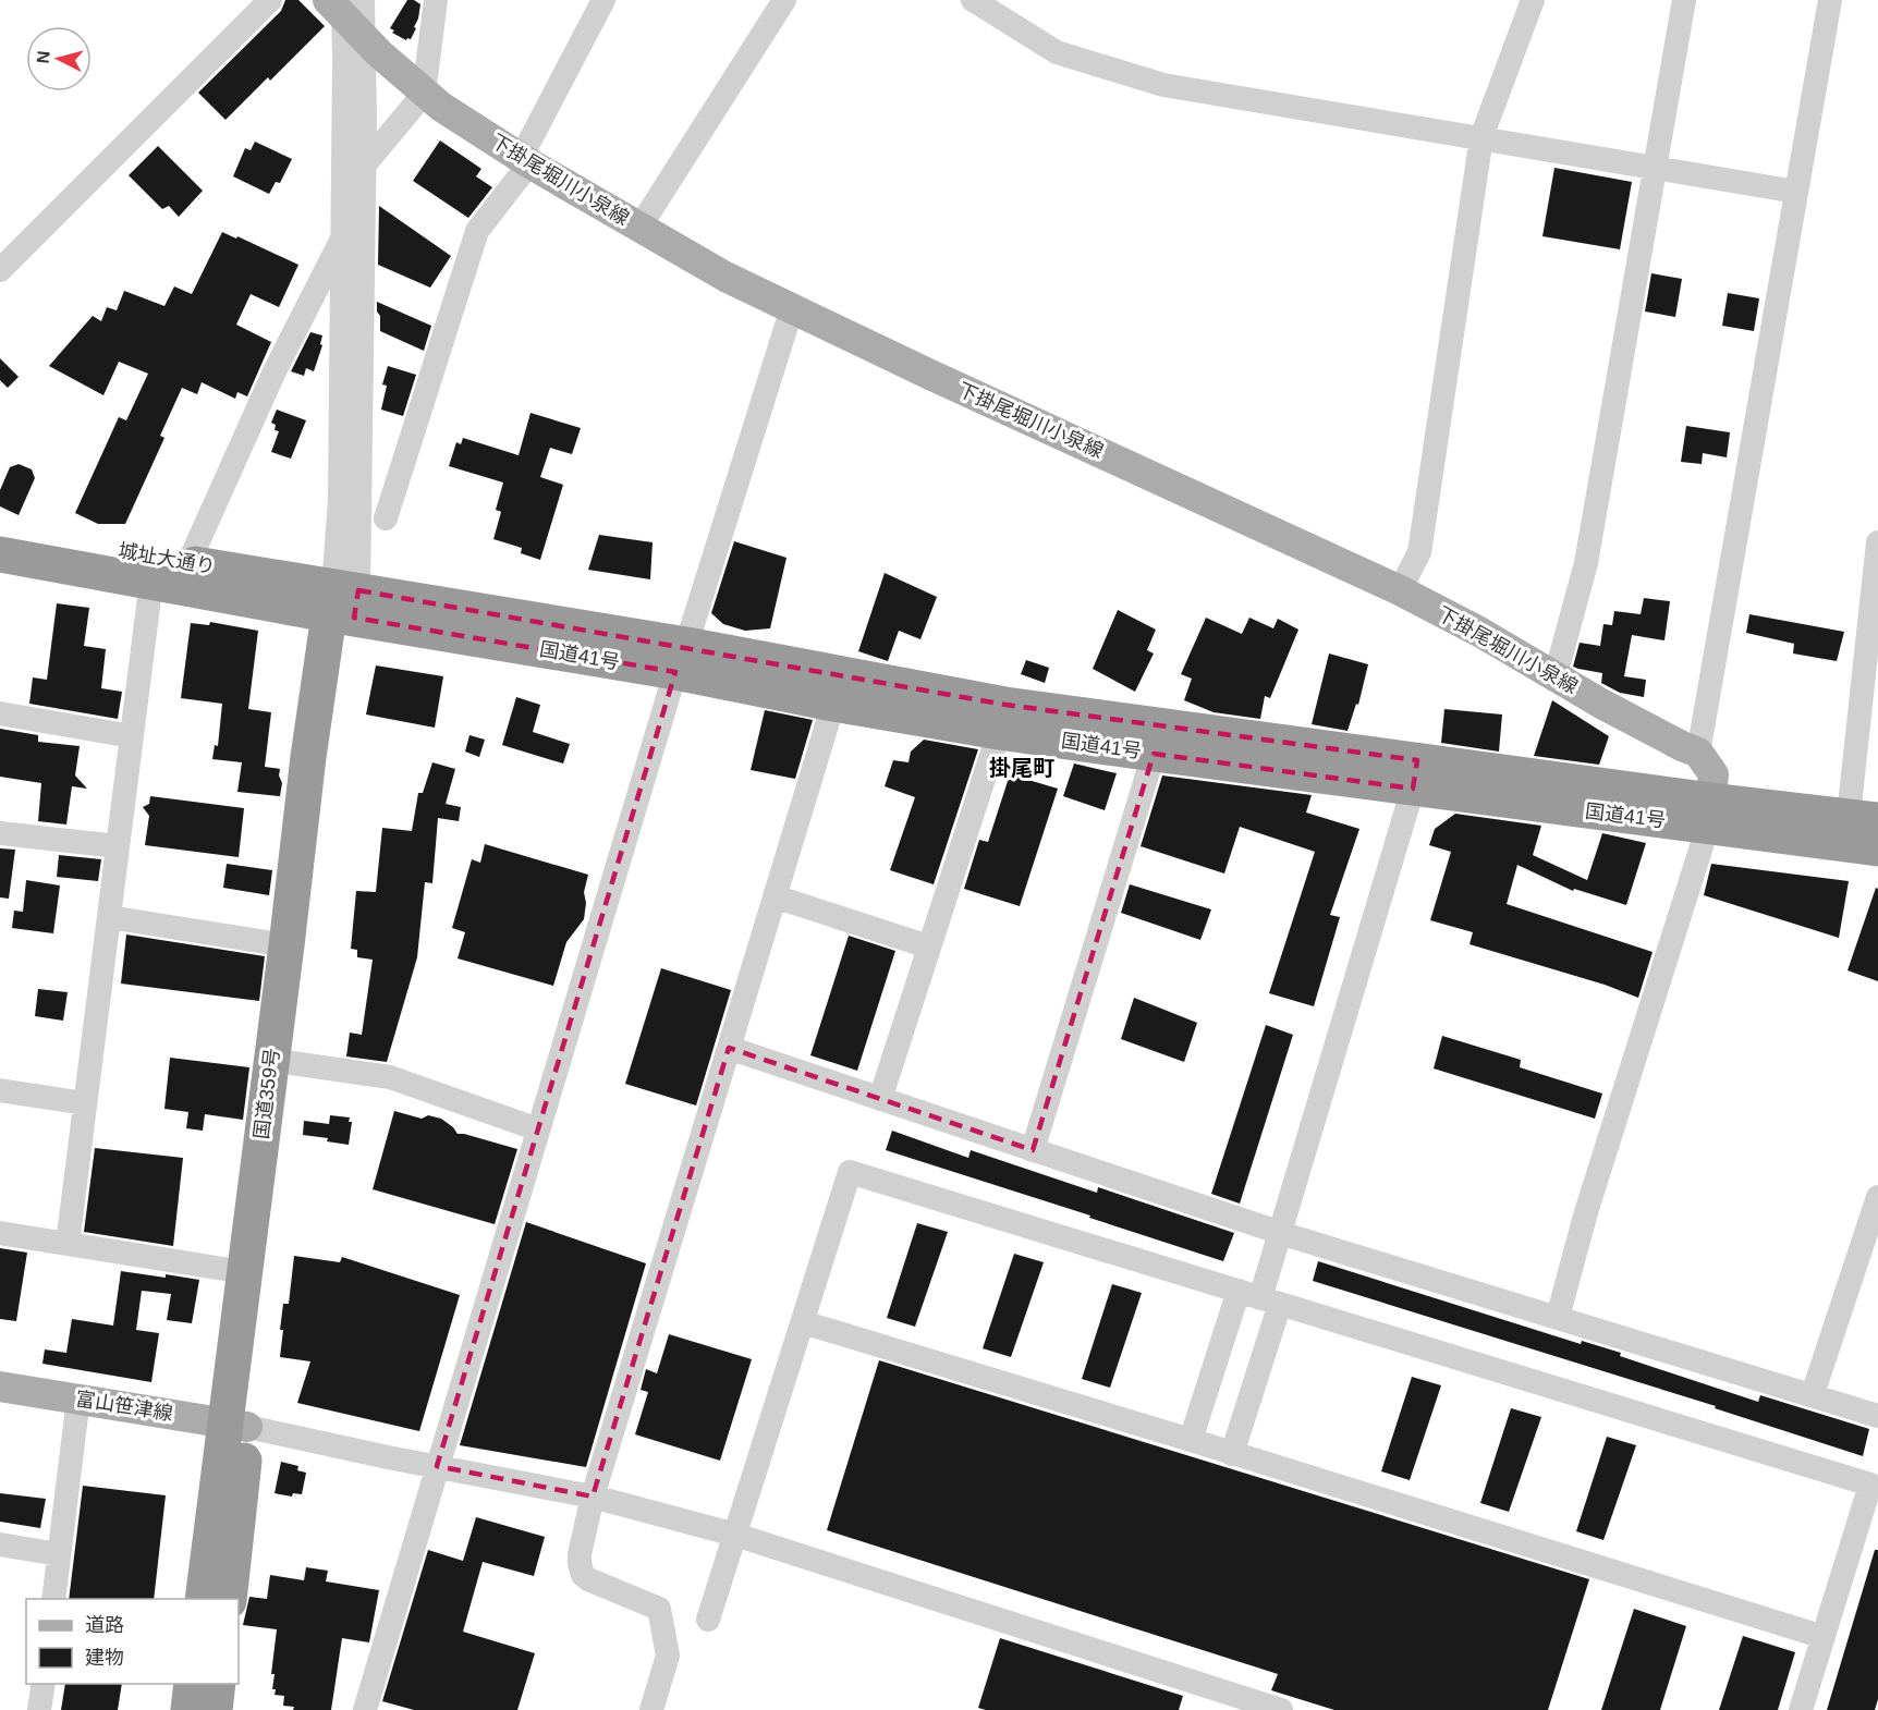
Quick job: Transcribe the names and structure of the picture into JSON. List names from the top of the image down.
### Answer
{
  "streets": {
    "highway": ["城址大通り", "国道41号", "国道359号"],
    "main road": ["下掛尾堀川小泉線", "富山笹津線"]
  },
  "crossings": [
    ["城址大通り", "国道41号"],
    ["城址大通り", "国道359号"],
    ["国道41号", "国道359号"],
    ["国道359号", "富山笹津線"]
  ],
  "districts": ["掛尾町"],
  "legend": ["道路", "建物"],
  "north": "left"
}
